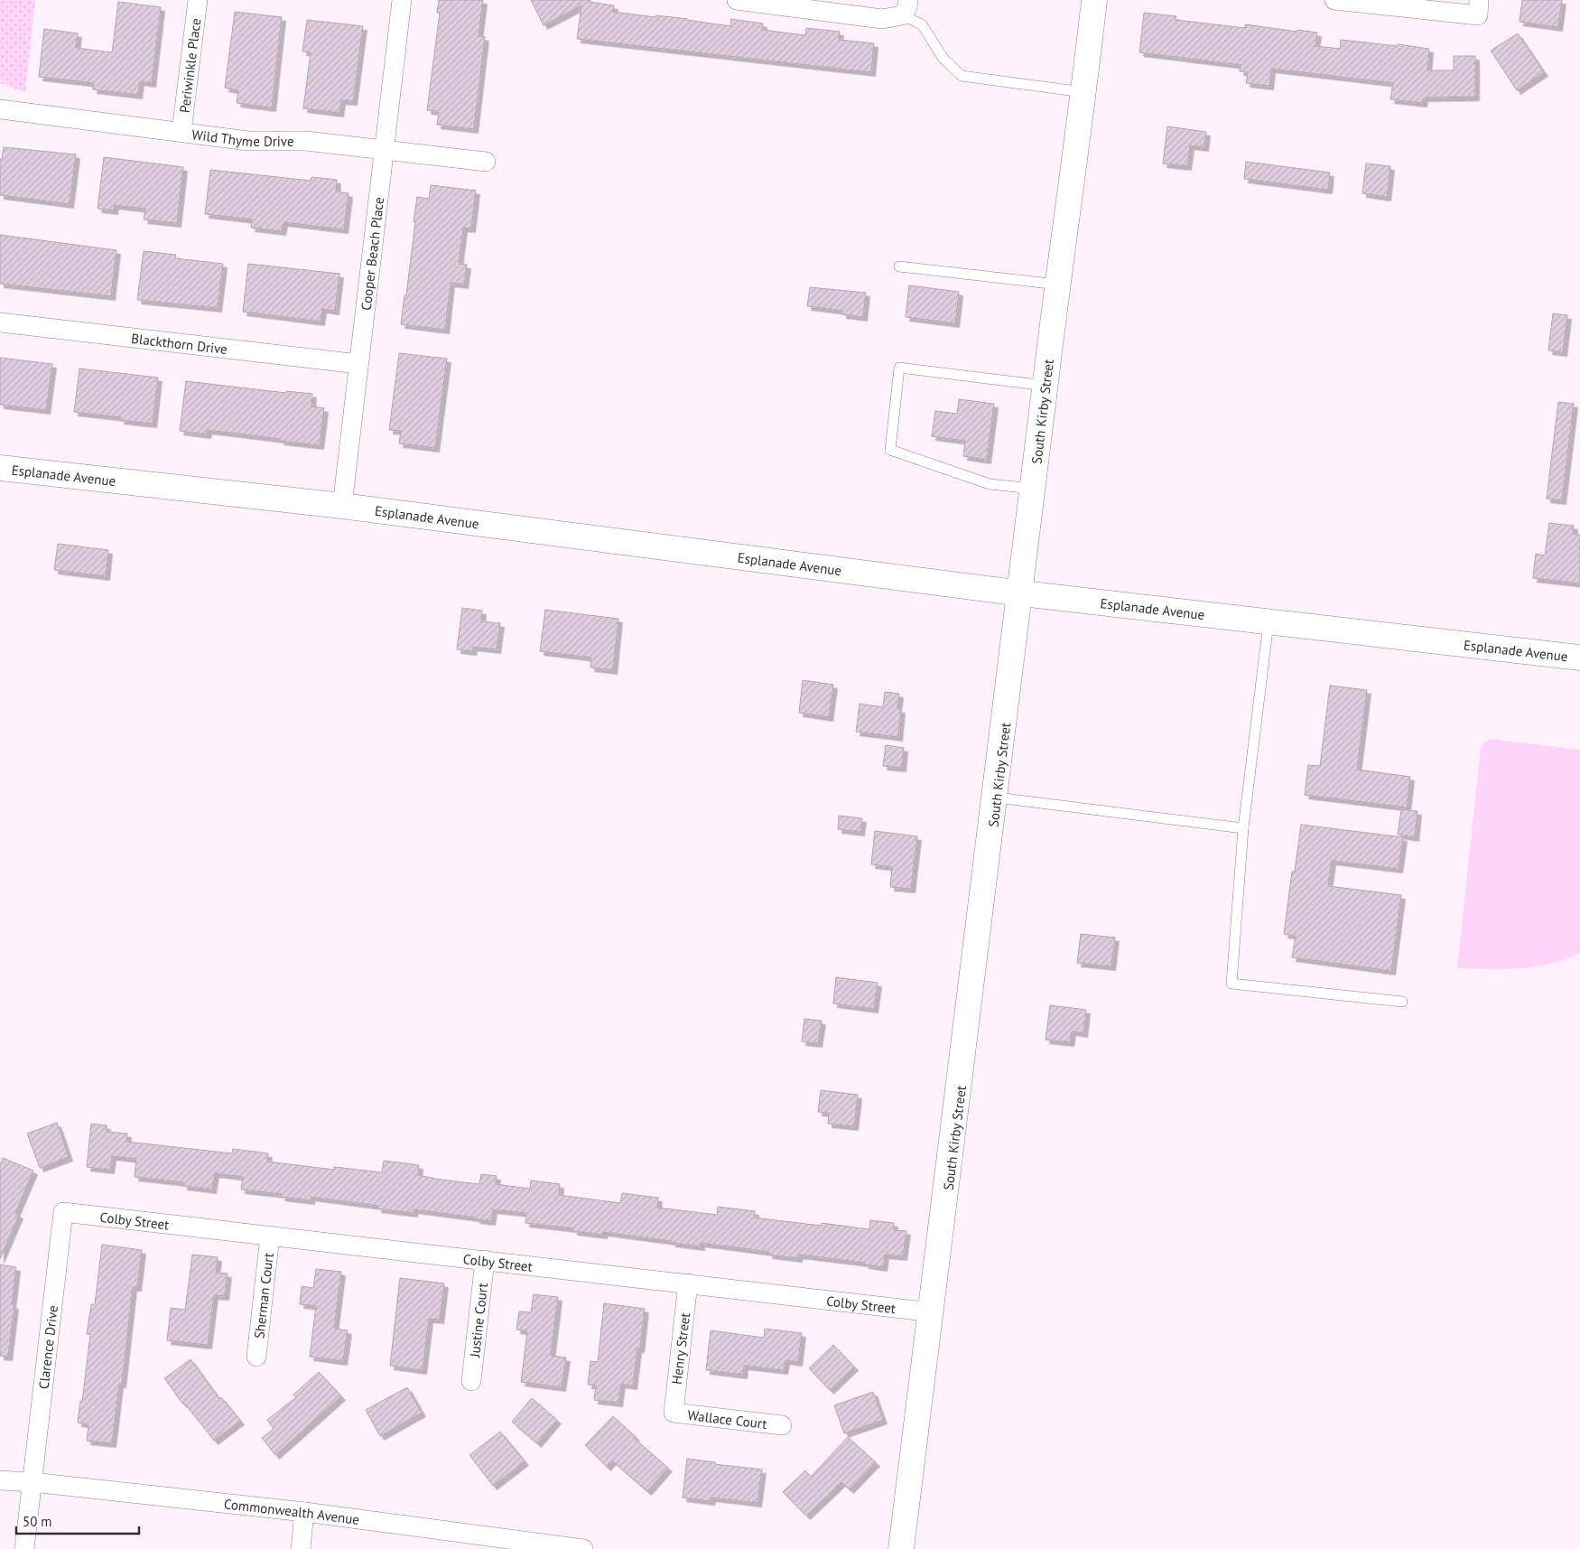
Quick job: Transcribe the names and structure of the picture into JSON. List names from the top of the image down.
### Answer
{
  "streets": {
    "main road": ["South Kirby Street", "Esplanade Avenue"],
    "street": [
      "Periwinkle Place",
      "Wild Thyme Drive",
      "Cooper Beach Place",
      "Blackthorn Drive",
      "Colby Street",
      "Sherman Court",
      "Justine Court",
      "Clarence Drive",
      "Henry Street",
      "Wallace Court",
      "Commonwealth Avenue"
    ]
  },
  "crossings": [
    ["Periwinkle Place", "Wild Thyme Drive"],
    ["Wild Thyme Drive", "Cooper Beach Place"],
    ["Cooper Beach Place", "Blackthorn Drive"],
    ["Cooper Beach Place", "Esplanade Avenue"],
    ["South Kirby Street", "Esplanade Avenue"],
    ["South Kirby Street", "Colby Street"],
    ["Colby Street", "Sherman Court"],
    ["Colby Street", "Justine Court"],
    ["Colby Street", "Clarence Drive"],
    ["Colby Street", "Henry Street"],
    ["Clarence Drive", "Commonwealth Avenue"],
    ["Henry Street", "Wallace Court"]
  ],
  "scale_bar": "50 m"
}
